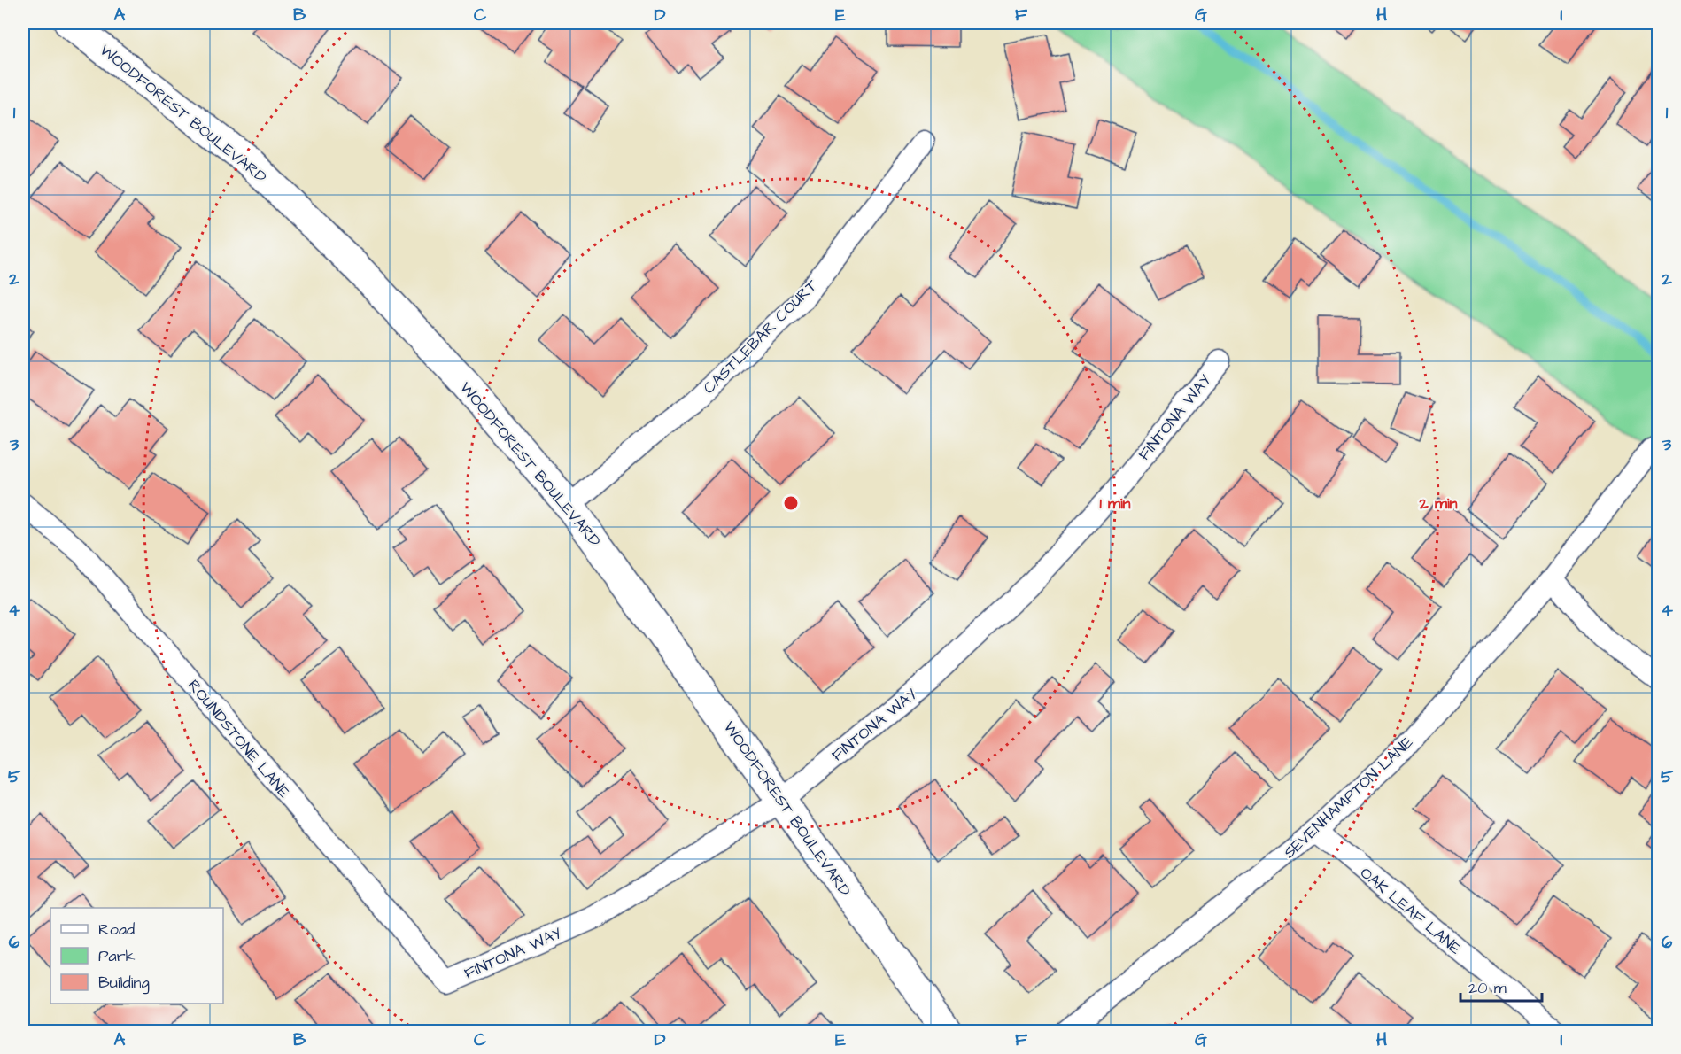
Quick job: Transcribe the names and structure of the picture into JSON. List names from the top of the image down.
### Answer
{
  "streets": {
    "main road": ["WOODFOREST BOULEVARD"],
    "street": [
      "CASTLEBAR COURT",
      "FINTONA WAY",
      "ROUNDSTONE LANE",
      "SEVENHAMPTON LANE",
      "OAK LEAF LANE"
    ]
  },
  "crossings": [
    ["WOODFOREST BOULEVARD", "CASTLEBAR COURT"],
    ["WOODFOREST BOULEVARD", "FINTONA WAY"],
    ["FINTONA WAY", "ROUNDSTONE LANE"],
    ["SEVENHAMPTON LANE", "OAK LEAF LANE"]
  ],
  "legend": ["Road", "Park", "Building"],
  "scale_bar": "20 m",
  "grid": {
    "columns": [
      "A",
      "B",
      "C",
      "D",
      "E",
      "F",
      "G",
      "H",
      "I"
    ],
    "rows": [
      "1",
      "2",
      "3",
      "4",
      "5",
      "6"
    ]
  },
  "rings": ["1 min", "2 min"]
}
